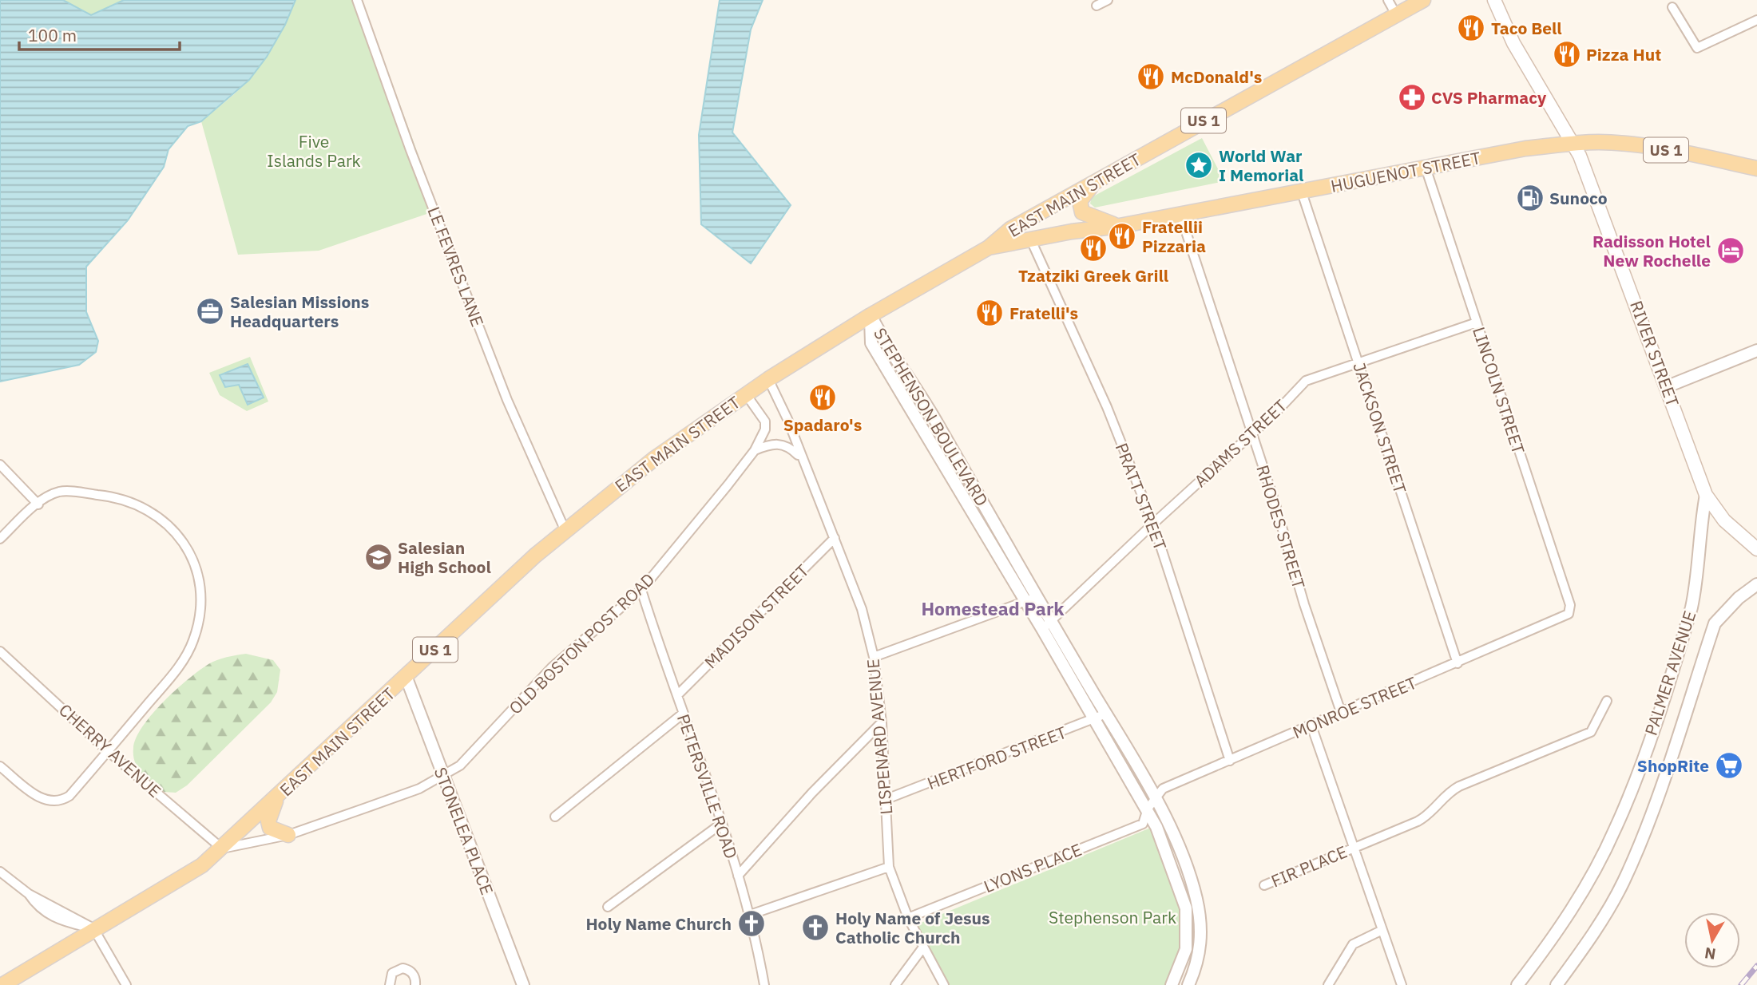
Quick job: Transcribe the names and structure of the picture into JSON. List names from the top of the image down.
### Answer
{
  "streets": {
    "main road": [
      "US 1",
      "HUGUENOT STREET",
      "EAST MAIN STREET",
      "RIVER STREET"
    ],
    "street": [
      "LE FEVRES LANE",
      "LINCOLN STREET",
      "STEPHENSON BOULEVARD",
      "JACKSON STREET",
      "ADAMS STREET",
      "PRATT STREET",
      "RHODES STREET",
      "MADISON STREET",
      "OLD BOSTON POST ROAD",
      "PALMER AVENUE",
      "MONROE STREET",
      "LISPENARD AVENUE",
      "CHERRY AVENUE",
      "HERTFORD STREET",
      "PETERSVILLE ROAD",
      "STONELEA PLACE",
      "FIR PLACE",
      "LYONS PLACE"
    ]
  },
  "crossings": [
    ["HUGUENOT STREET", "EAST MAIN STREET"],
    ["HUGUENOT STREET", "RIVER STREET"],
    ["HUGUENOT STREET", "LINCOLN STREET"],
    ["HUGUENOT STREET", "JACKSON STREET"],
    ["HUGUENOT STREET", "PRATT STREET"],
    ["HUGUENOT STREET", "RHODES STREET"],
    ["EAST MAIN STREET", "LE FEVRES LANE"],
    ["EAST MAIN STREET", "STEPHENSON BOULEVARD"],
    ["EAST MAIN STREET", "OLD BOSTON POST ROAD"],
    ["EAST MAIN STREET", "LISPENARD AVENUE"],
    ["EAST MAIN STREET", "CHERRY AVENUE"],
    ["EAST MAIN STREET", "STONELEA PLACE"],
    ["RIVER STREET", "PALMER AVENUE"],
    ["LINCOLN STREET", "ADAMS STREET"],
    ["LINCOLN STREET", "MONROE STREET"],
    ["STEPHENSON BOULEVARD", "ADAMS STREET"],
    ["STEPHENSON BOULEVARD", "MONROE STREET"],
    ["STEPHENSON BOULEVARD", "HERTFORD STREET"],
    ["STEPHENSON BOULEVARD", "LYONS PLACE"],
    ["JACKSON STREET", "ADAMS STREET"],
    ["JACKSON STREET", "MONROE STREET"],
    ["ADAMS STREET", "PRATT STREET"],
    ["ADAMS STREET", "RHODES STREET"],
    ["PRATT STREET", "MONROE STREET"],
    ["RHODES STREET", "MONROE STREET"],
    ["MADISON STREET", "LISPENARD AVENUE"],
    ["MADISON STREET", "PETERSVILLE ROAD"],
    ["OLD BOSTON POST ROAD", "CHERRY AVENUE"],
    ["OLD BOSTON POST ROAD", "PETERSVILLE ROAD"],
    ["OLD BOSTON POST ROAD", "STONELEA PLACE"],
    ["MONROE STREET", "LYONS PLACE"],
    ["LISPENARD AVENUE", "HERTFORD STREET"],
    ["LISPENARD AVENUE", "LYONS PLACE"]
  ],
  "districts": ["Homestead Park"],
  "parks": ["Five Islands Park", "Stephenson Park"],
  "places": {
    "restaurant": [
      "Taco Bell",
      "Pizza Hut",
      "McDonald's",
      "Fratellii Pizzaria",
      "Tzatziki Greek Grill",
      "Fratelli's",
      "Spadaro's"
    ],
    "pharmacy": ["CVS Pharmacy"],
    "place": ["World War I Memorial"],
    "fuel station": ["Sunoco"],
    "hotel": ["Radisson Hotel New Rochelle"],
    "office": ["Salesian Missions Headquarters"],
    "school or university": ["Salesian High School"],
    "supermarket": ["ShopRite"],
    "church": ["Holy Name Church", "Holy Name of Jesus Catholic Church"]
  },
  "scale_bar": "100 m",
  "north": "bottom"
}
